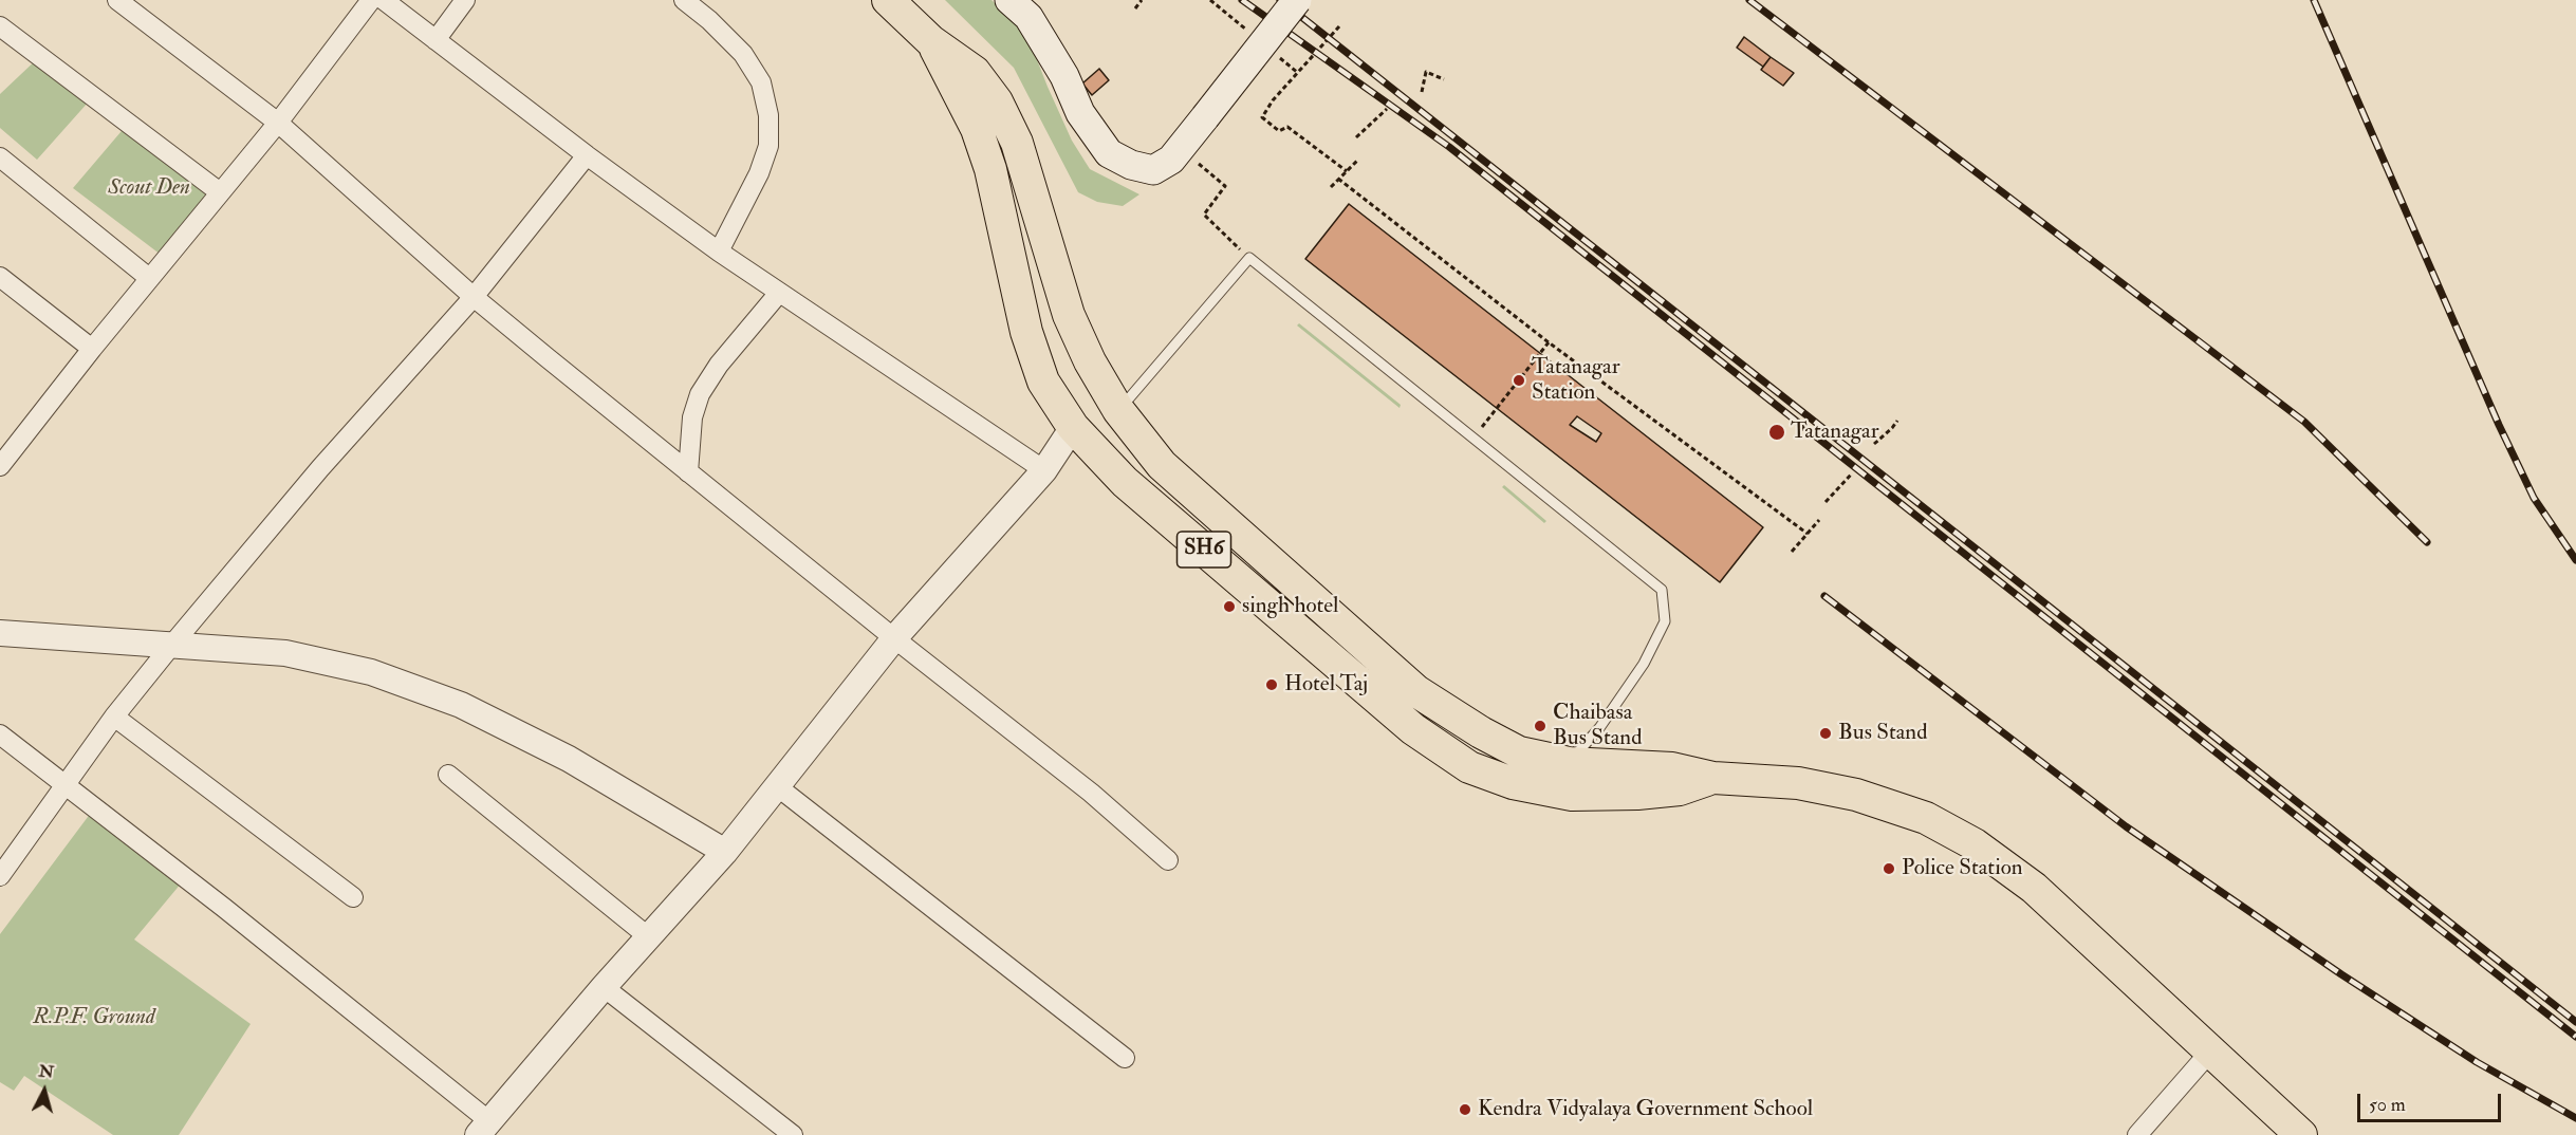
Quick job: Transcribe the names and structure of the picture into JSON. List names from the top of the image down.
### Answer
{
  "streets": {
    "main road": ["SH6"]
  },
  "parks": ["Scout Den", "R.P.F. Ground"],
  "places": [
    "Tatanagar Station",
    "Tatanagar",
    "singh hotel",
    "Hotel Taj",
    "Chaibasa Bus Stand",
    "Bus Stand",
    "Police Station",
    "Kendra Vidyalaya Government School"
  ],
  "scale_bar": "50 m",
  "north": "top"
}
